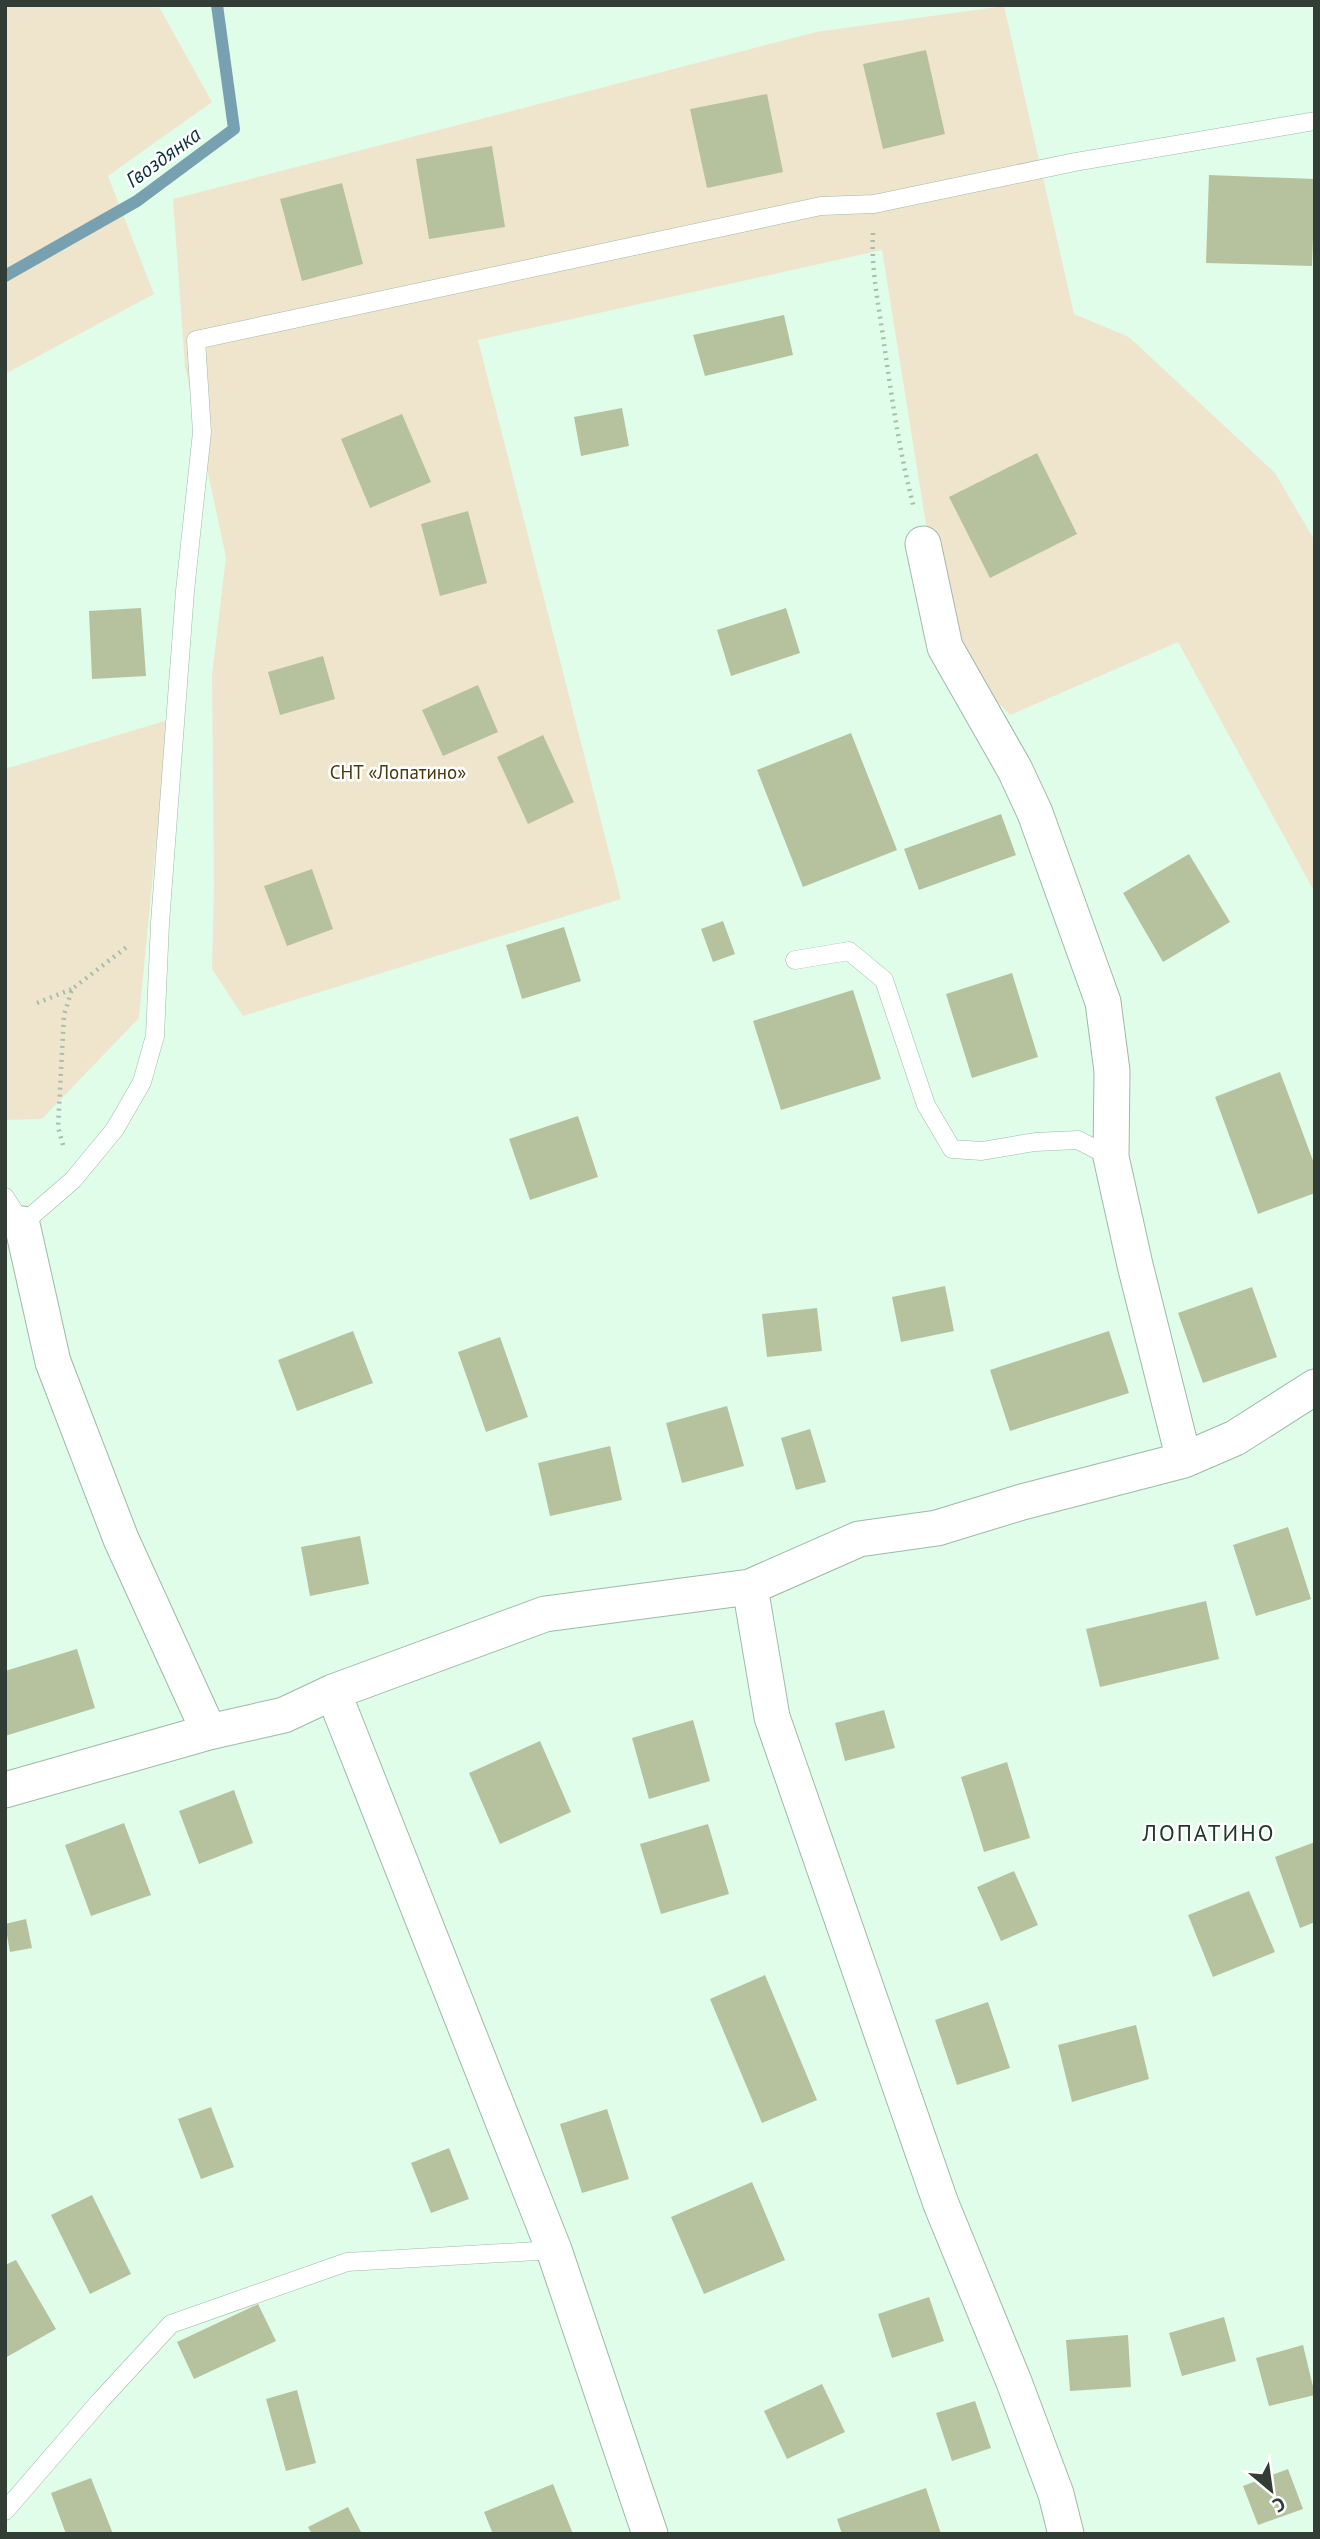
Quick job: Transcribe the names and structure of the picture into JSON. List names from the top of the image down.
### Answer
{
  "districts": ["ЛОПАТИНО"],
  "water": ["Гвоздянка"],
  "parks": ["СНТ «Лопатино»"],
  "north": "bottom right"
}
